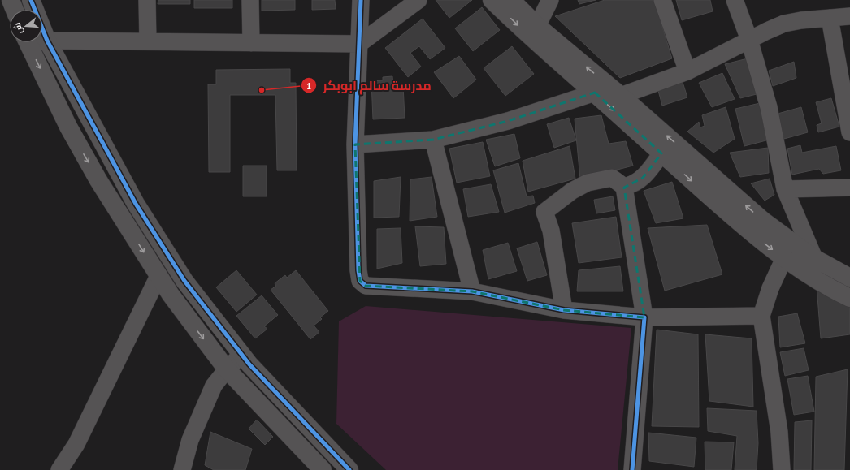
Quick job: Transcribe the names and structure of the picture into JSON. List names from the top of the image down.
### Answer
{
  "places": ["مدرسة سالم ابوبكر"],
  "north": "left"
}
